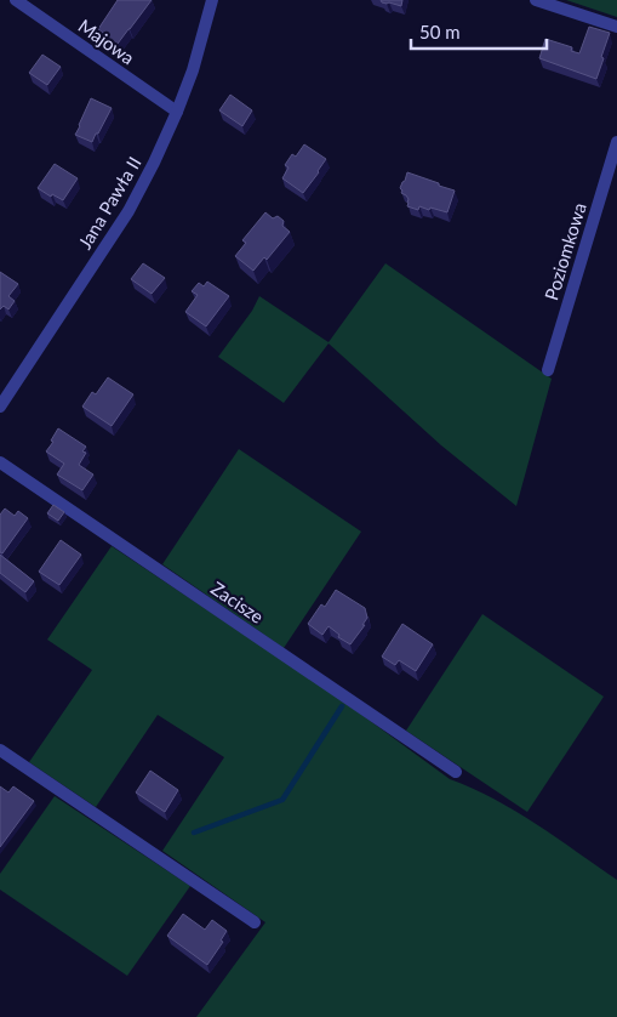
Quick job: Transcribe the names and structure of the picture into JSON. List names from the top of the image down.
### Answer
{
  "streets": {
    "street": [
      "Majowa",
      "Jana Pawła II",
      "Poziomkowa",
      "Zacisze"
    ]
  },
  "crossings": [
    ["Majowa", "Jana Pawła II"]
  ],
  "scale_bar": "50 m"
}
